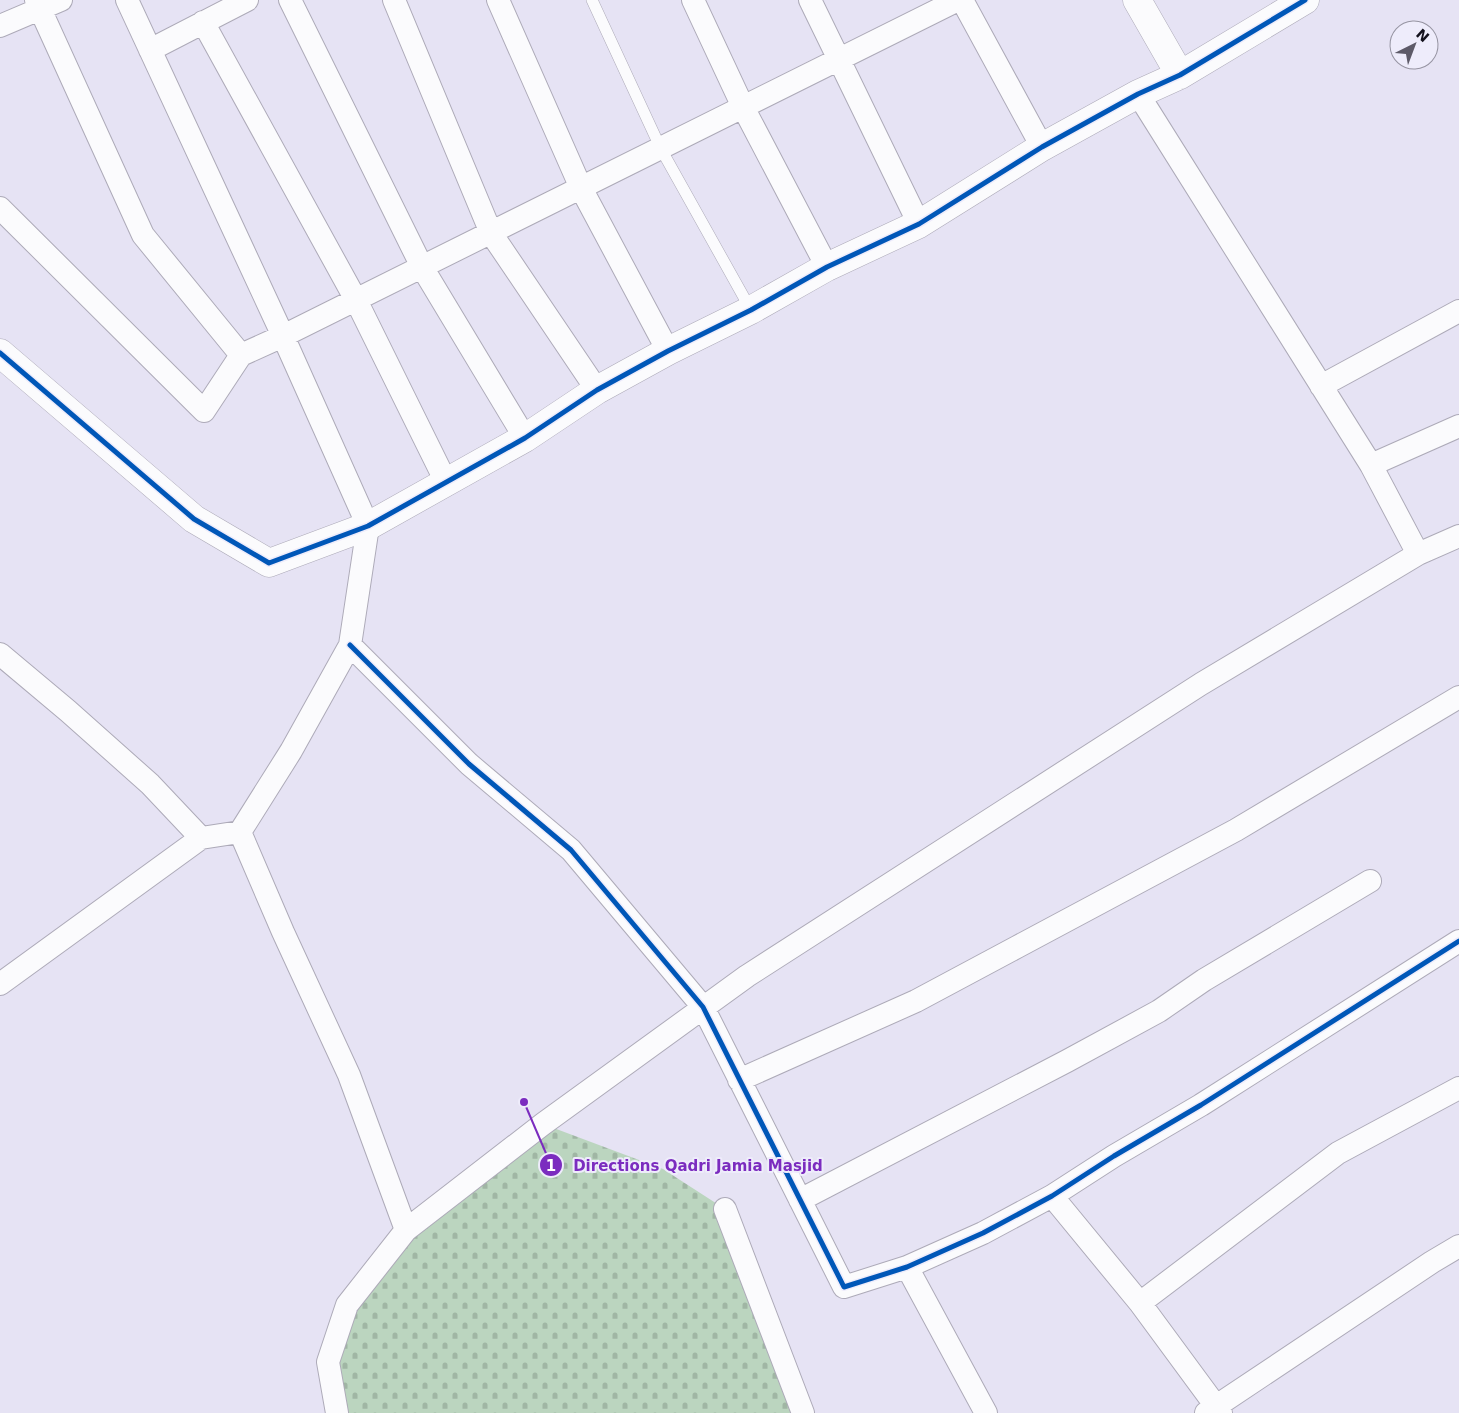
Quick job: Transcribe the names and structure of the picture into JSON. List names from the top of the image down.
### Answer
{
  "places": ["Directions Qadri Jamia Masjid"],
  "north": "top right"
}
